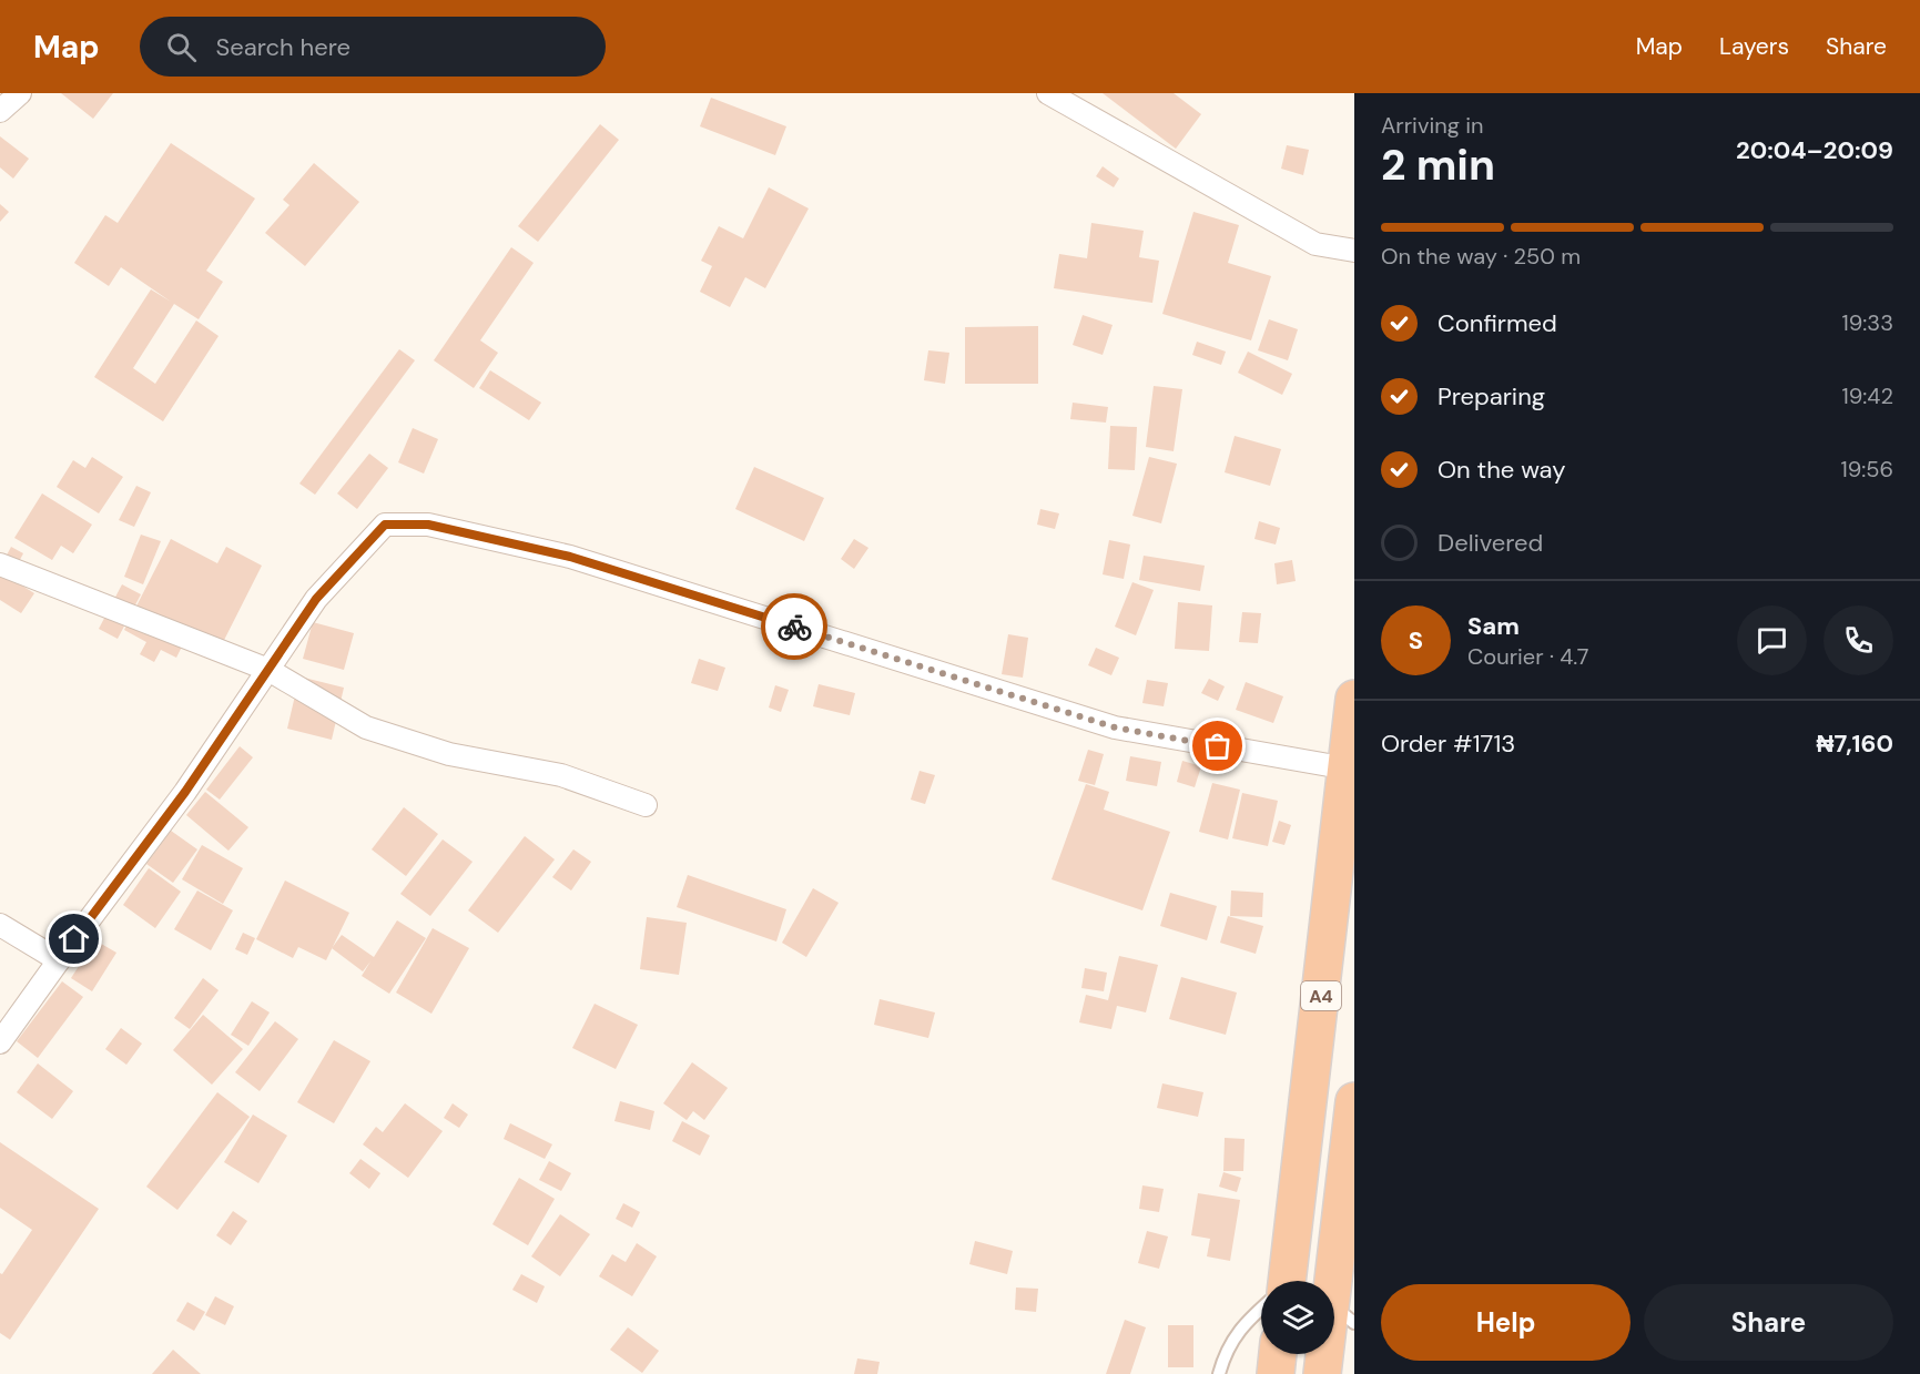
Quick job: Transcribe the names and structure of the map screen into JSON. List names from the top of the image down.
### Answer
{
  "streets": {
    "highway": ["A4"]
  },
  "page": {
    "header": "Map",
    "search": "Search here",
    "nav": ["Map", "Layers", "Share"],
    "heading": ["2 min", "Arriving in", "20:04–20:09"],
    "panel": [
      "Sam",
      "Courier · 4.7",
      "Order #1713",
      "₦7,160"
    ],
    "bar": "On the way · 250 m",
    "list": [
      ["Confirmed", "19:33"],
      ["Preparing", "19:42"],
      ["On the way", "19:56"],
      "Delivered"
    ],
    "round": "S",
    "buttons": ["Help", "Share"]
  }
}
